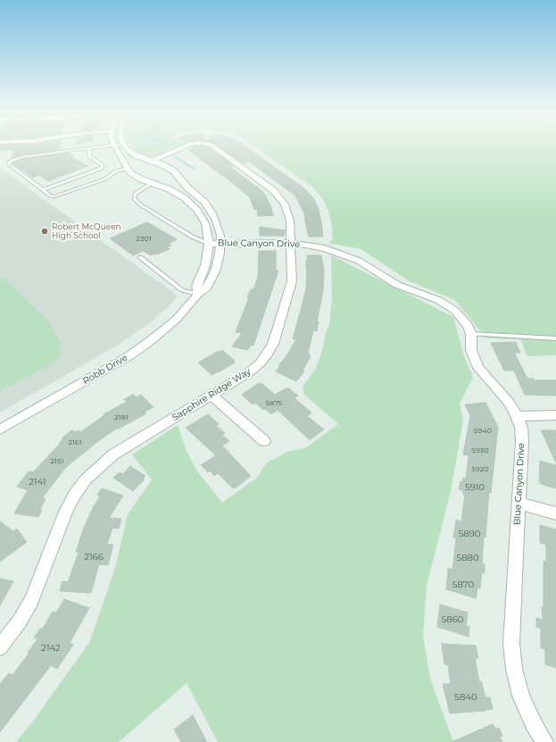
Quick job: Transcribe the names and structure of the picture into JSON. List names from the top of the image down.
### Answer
{
  "streets": {
    "street": ["Blue Canyon Drive", "Robb Drive", "Sapphire Ridge Way"]
  },
  "crossings": [
    ["Blue Canyon Drive", "Robb Drive"],
    ["Blue Canyon Drive", "Sapphire Ridge Way"],
    ["Robb Drive", "Sapphire Ridge Way"]
  ],
  "places": ["Robert McQueen High School"],
  "house_numbers": [
    "2301",
    "5875",
    "2181",
    "5940",
    "2161",
    "5930",
    "2151",
    "5920",
    "2141",
    "5910",
    "5890",
    "2166",
    "5880",
    "5870",
    "5860",
    "2142",
    "5840"
  ]
}
